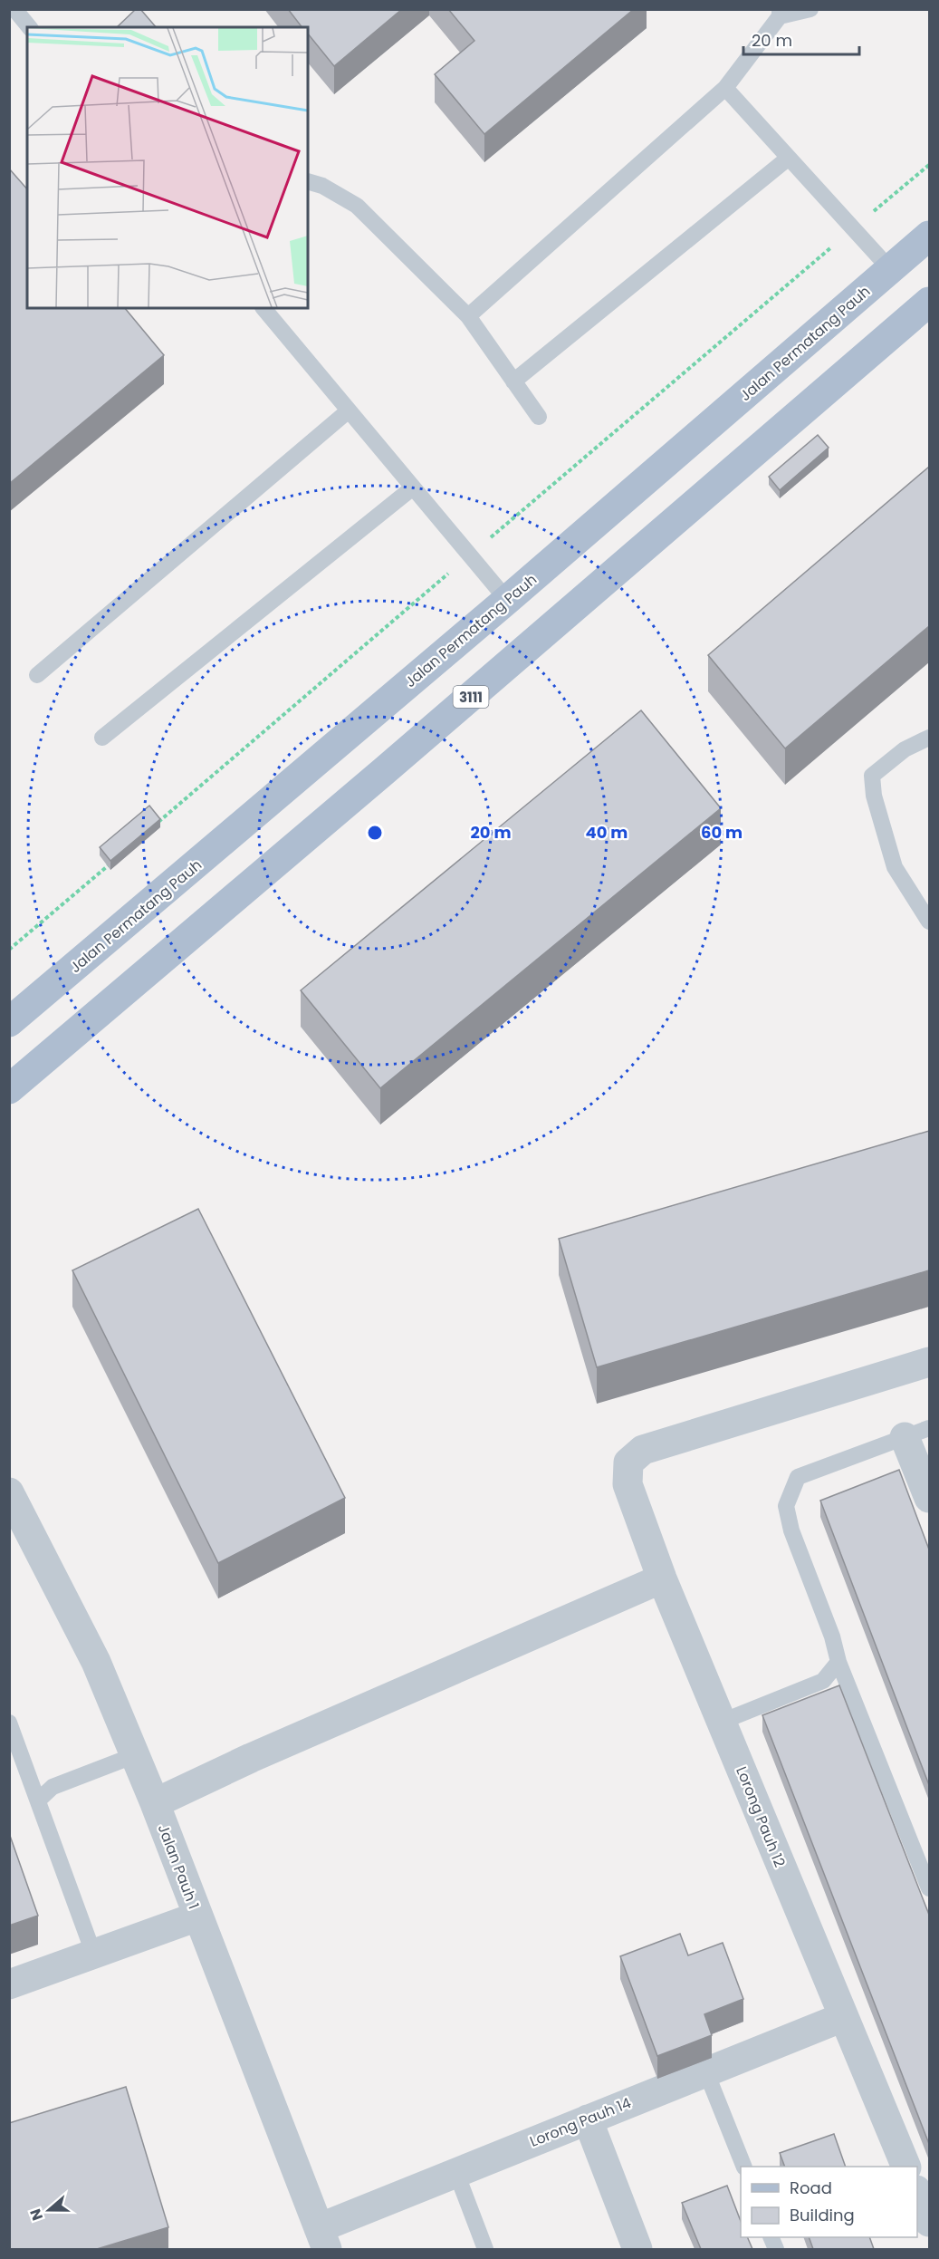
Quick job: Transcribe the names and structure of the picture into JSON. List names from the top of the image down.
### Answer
{
  "streets": {
    "main road": ["Jalan Permatang Pauh", "3111"],
    "street": ["Lorong Pauh 12", "Jalan Pauh 1", "Lorong Pauh 14"]
  },
  "crossings": [
    ["Lorong Pauh 12", "Lorong Pauh 14"],
    ["Jalan Pauh 1", "Lorong Pauh 14"]
  ],
  "legend": ["Road", "Building"],
  "scale_bar": "20 m",
  "north": "left",
  "rings": ["20 m", "40 m", "60 m"]
}
